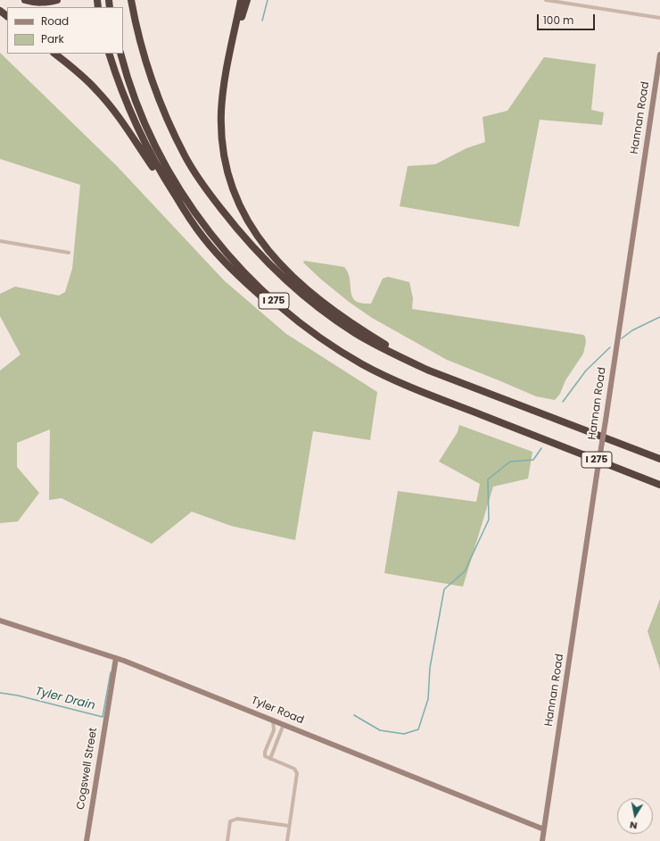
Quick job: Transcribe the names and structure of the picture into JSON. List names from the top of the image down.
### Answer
{
  "streets": {
    "highway": ["I 275"],
    "street": ["Hannan Road", "Tyler Road", "Cogswell Street"]
  },
  "crossings": [
    ["Hannan Road", "Tyler Road"],
    ["Tyler Road", "Cogswell Street"]
  ],
  "water": ["Tyler Drain"],
  "legend": ["Road", "Park"],
  "scale_bar": "100 m",
  "north": "bottom"
}
